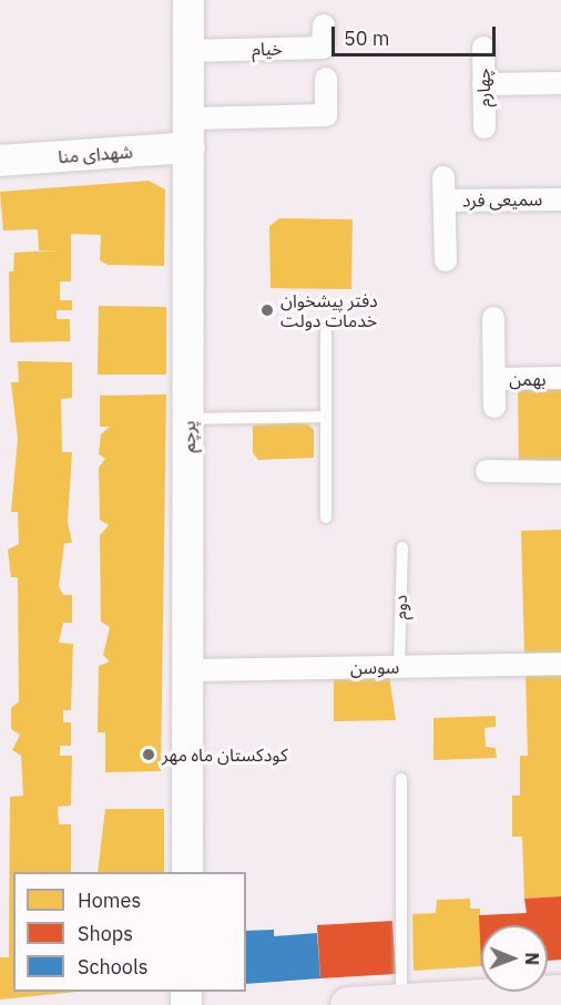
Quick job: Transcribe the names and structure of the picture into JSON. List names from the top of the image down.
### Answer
{
  "streets": {
    "street": [
      "خیام",
      "چهارم",
      "شهدای منا",
      "سمیعی فرد",
      "بهمن",
      "پرچم",
      "سوسن"
    ],
    "lane": ["دوم"]
  },
  "crossings": [
    ["خیام", "پرچم"],
    ["شهدای منا", "پرچم"],
    ["پرچم", "سوسن"],
    ["دوم", "سوسن"]
  ],
  "places": ["دفتر پیشخوان خدمات دولت", "کودکستان ماه مهر"],
  "legend": ["Homes", "Shops", "Schools"],
  "scale_bar": "50 m",
  "north": "right"
}
